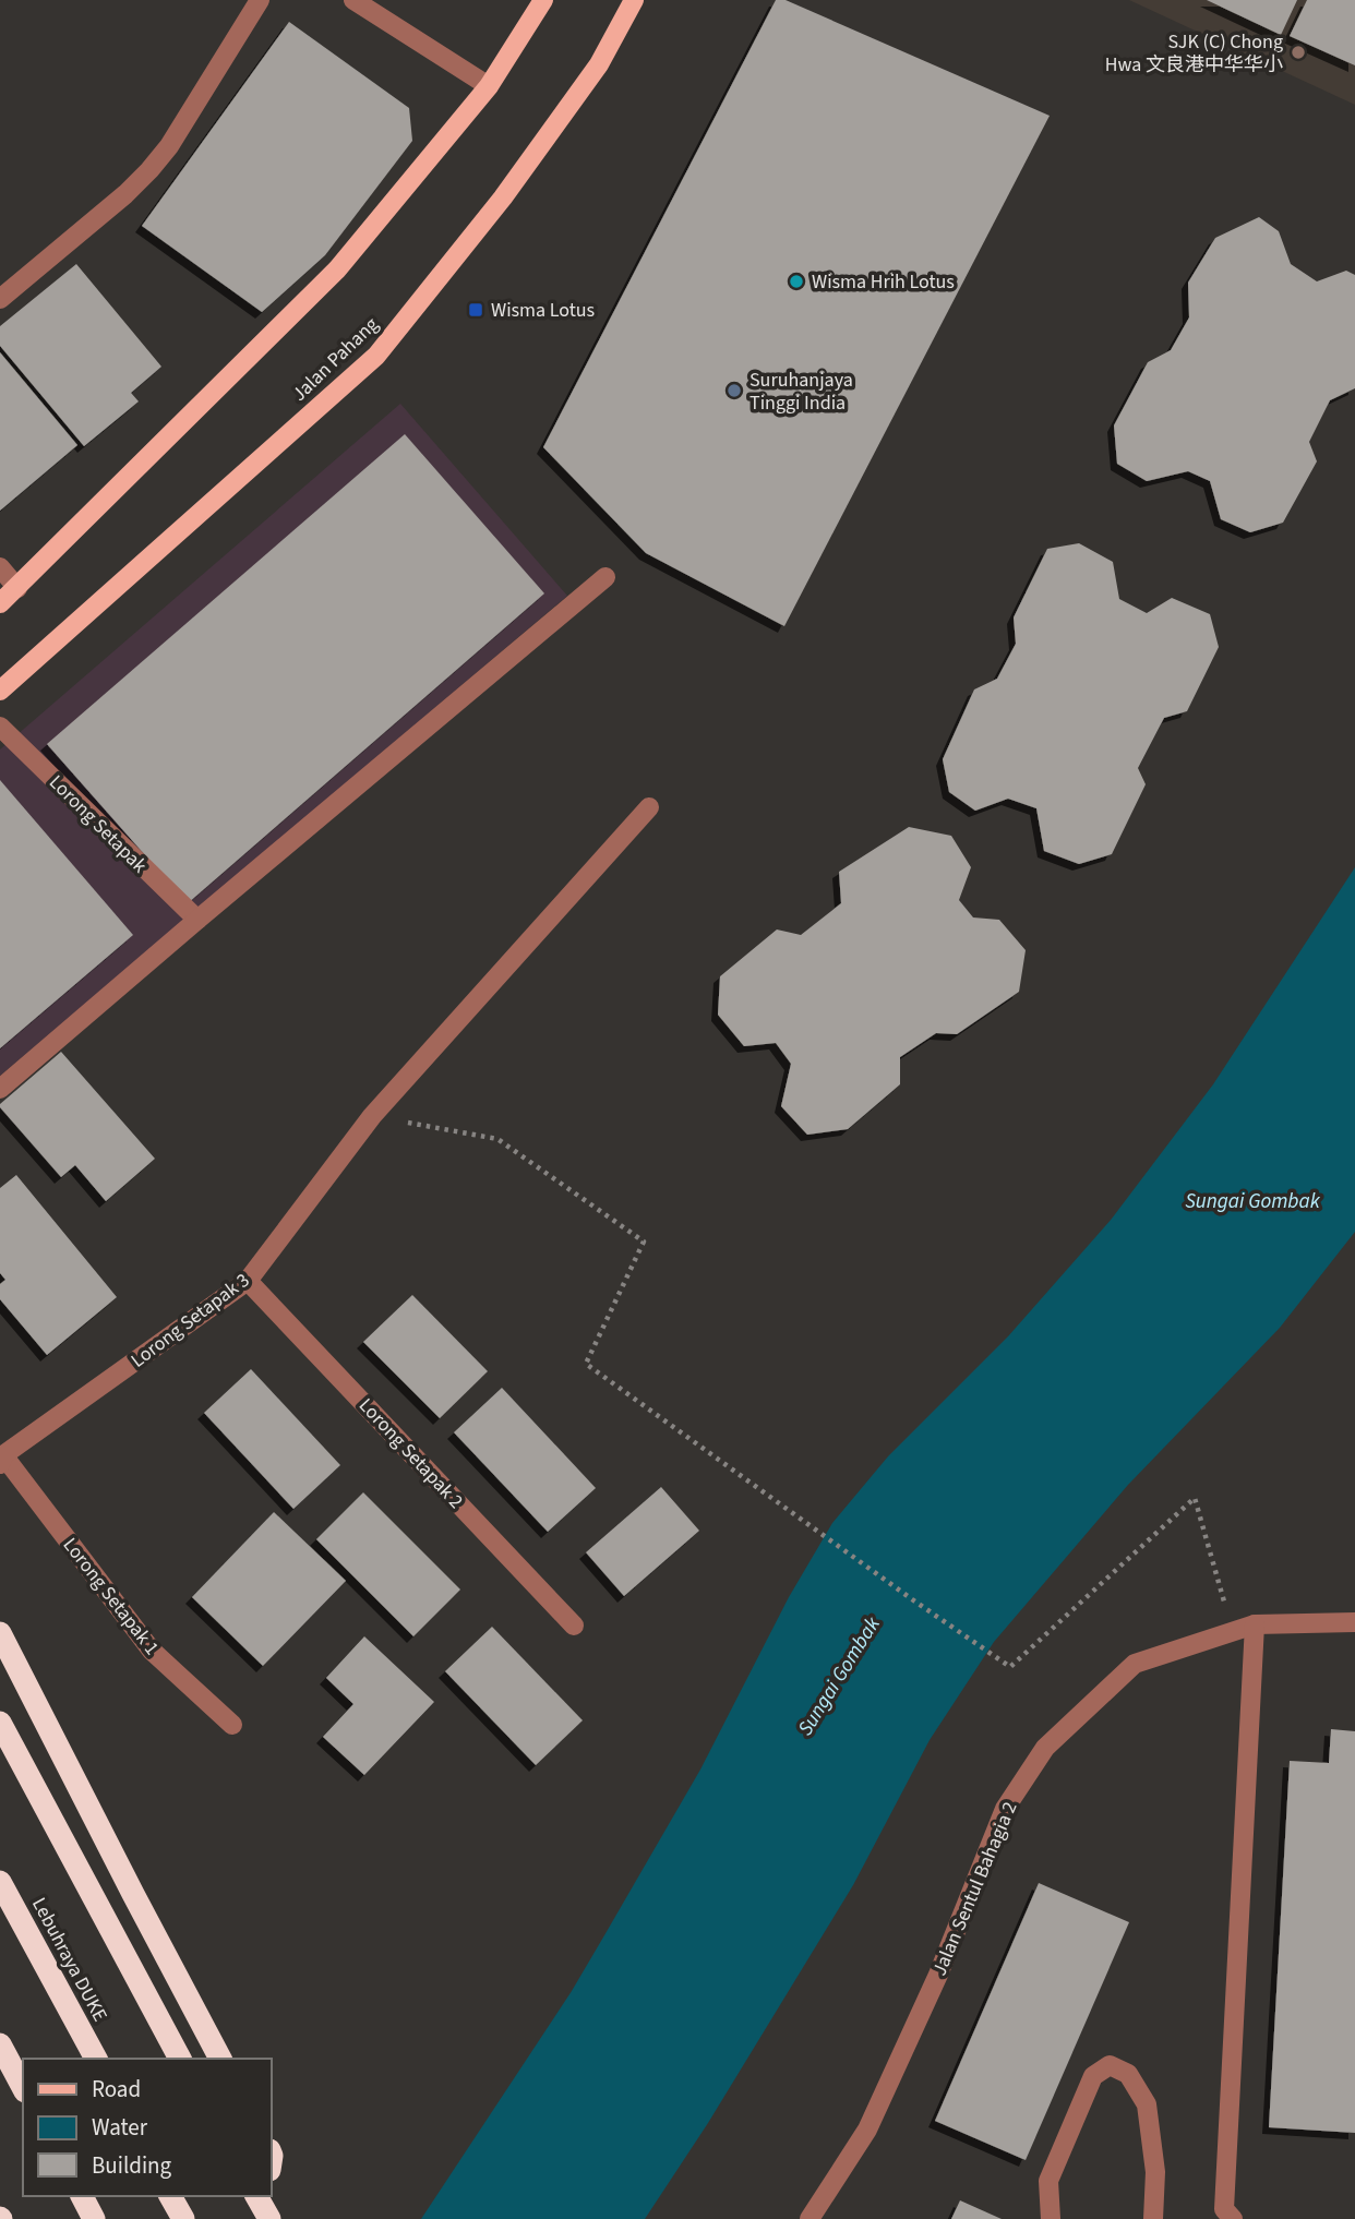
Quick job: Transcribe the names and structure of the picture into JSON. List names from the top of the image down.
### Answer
{
  "streets": {
    "highway": ["Lebuhraya DUKE"],
    "main road": ["Jalan Pahang"],
    "street": [
      "Lorong Setapak",
      "Lorong Setapak 3",
      "Lorong Setapak 2",
      "Lorong Setapak 1",
      "Jalan Sentul Bahagia 2"
    ]
  },
  "crossings": [
    ["Lorong Setapak 3", "Lorong Setapak 2"],
    ["Lorong Setapak 3", "Lorong Setapak 1"]
  ],
  "water": ["Sungai Gombak"],
  "places": {
    "other": ["SJK (C) Chong Hwa 文良港中华华小", "Wisma Hrih Lotus", "Suruhanjaya Tinggi India"],
    "transit": ["Wisma Lotus"]
  },
  "legend": ["Road", "Water", "Building"]
}
